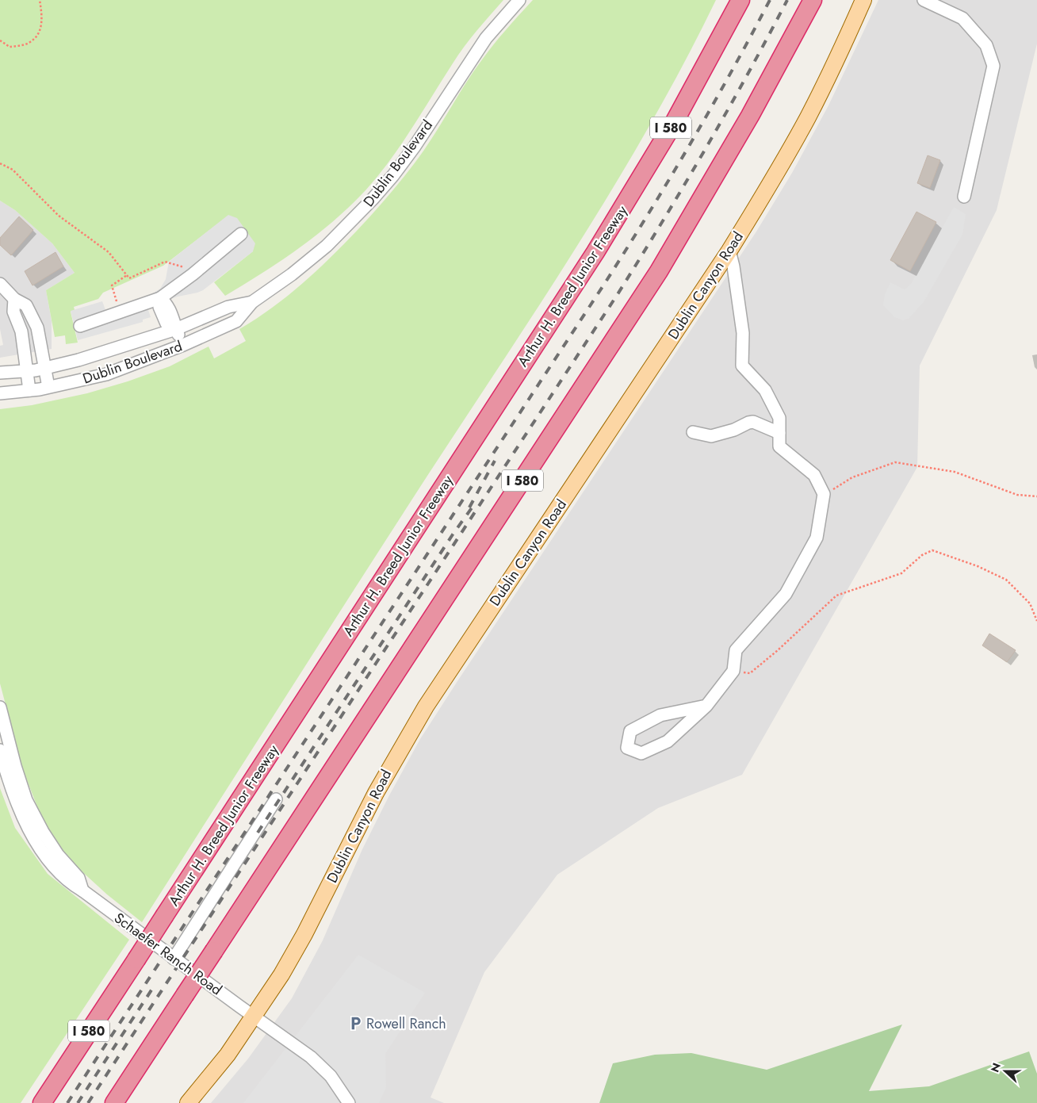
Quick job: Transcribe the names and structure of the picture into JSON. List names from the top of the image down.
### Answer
{
  "streets": {
    "highway": ["I 580", "Arthur H. Breed Junior Freeway"],
    "main road": ["Dublin Canyon Road"],
    "street": ["Dublin Boulevard", "Schaefer Ranch Road"]
  },
  "crossings": [
    ["Dublin Canyon Road", "Schaefer Ranch Road"]
  ],
  "places": {
    "parking": ["Rowell Ranch"]
  },
  "north": "left"
}
